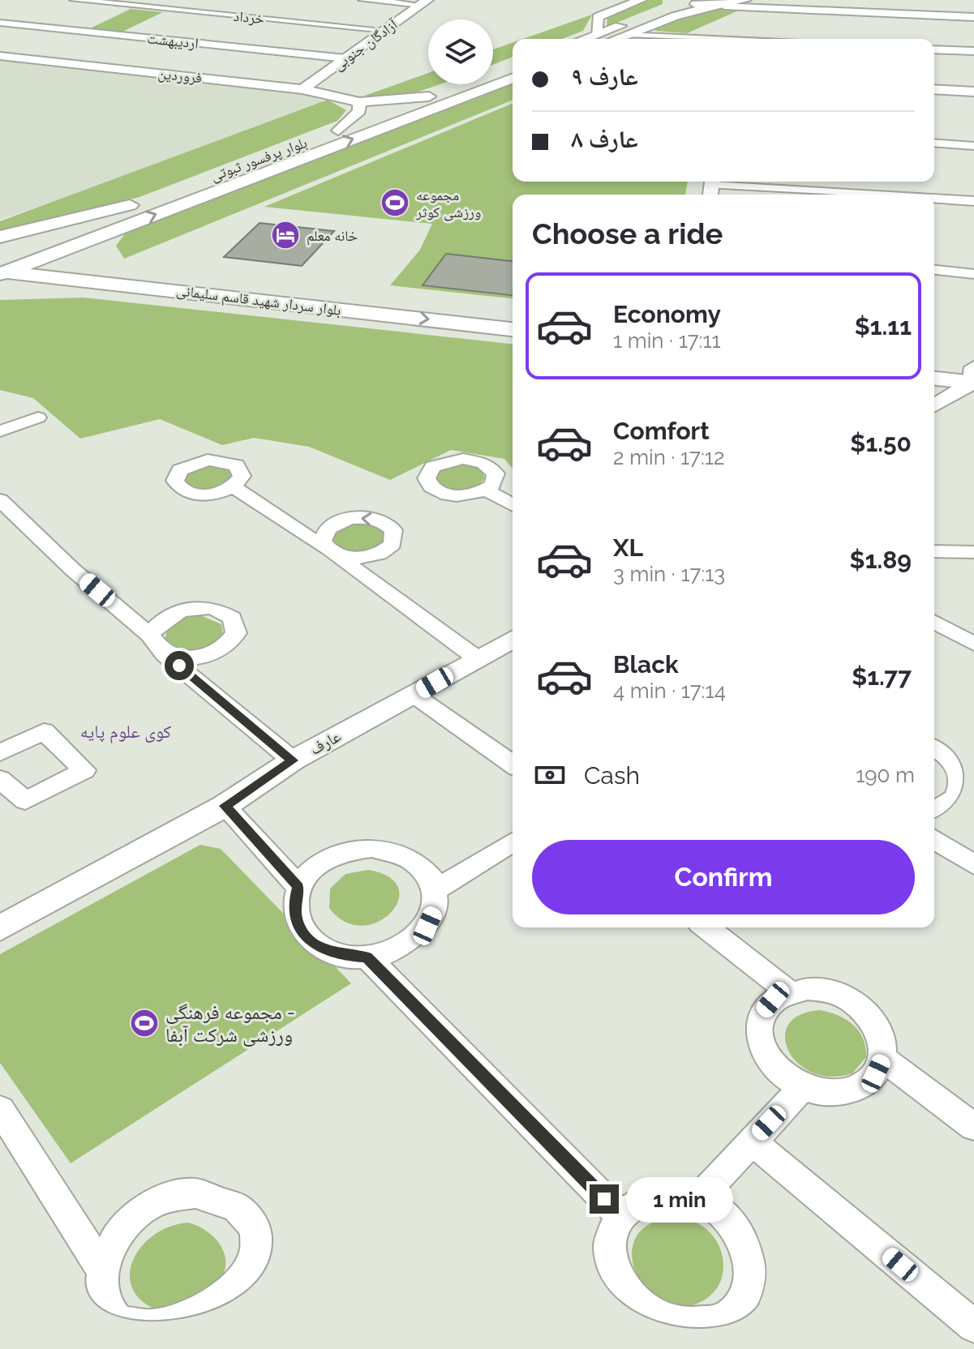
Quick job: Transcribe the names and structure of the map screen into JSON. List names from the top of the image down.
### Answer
{
  "streets": {
    "main road": ["بلوار پرفسور ثبوتی", "بلوار سردار شهید قاسم سلیمانی"],
    "street": [
      "خرداد",
      "اردیبهشت",
      "آزادگان جنوبی",
      "فروردین",
      "عارف"
    ]
  },
  "crossings": [
    ["خرداد", "آزادگان جنوبی"],
    ["اردیبهشت", "آزادگان جنوبی"],
    ["آزادگان جنوبی", "فروردین"],
    ["فروردین", "بلوار پرفسور ثبوتی"],
    ["بلوار پرفسور ثبوتی", "بلوار سردار شهید قاسم سلیمانی"]
  ],
  "districts": ["کوی علوم پایه"],
  "places": {
    "sports": ["مجموعه ورزشی کوثر", "مجموعه فرهنگی - ورزشی شرکت آبفا"],
    "hotel": ["خانه معلم"]
  },
  "page": {
    "banner": ["عارف ۹", "عارف ۸"],
    "heading": "Choose a ride",
    "list": [
      {
        "name": "Economy",
        "note": "1 min · 17:11",
        "value": "$1.11"
      },
      {
        "name": "Comfort",
        "note": "2 min · 17:12",
        "value": "$1.50"
      },
      {
        "name": "XL",
        "note": "3 min · 17:13",
        "value": "$1.89"
      },
      {
        "name": "Black",
        "note": "4 min · 17:14",
        "value": "$1.77"
      }
    ],
    "pay": ["Cash", "190 m"],
    "buttons": "Confirm",
    "bubble": "1 min"
  }
}
